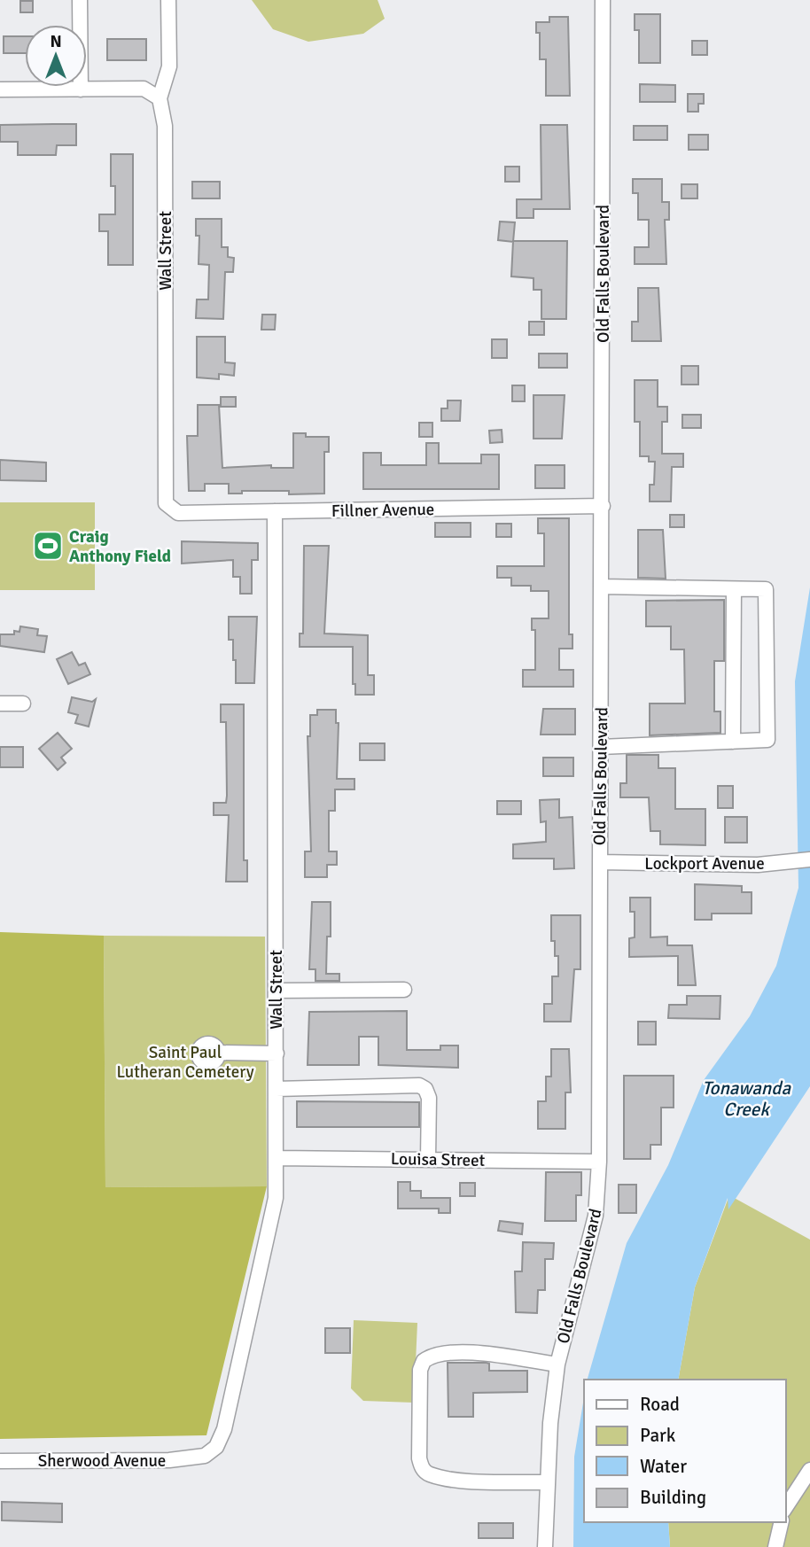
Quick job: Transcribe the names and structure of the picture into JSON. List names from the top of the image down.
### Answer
{
  "streets": {
    "street": [
      "Wall Street",
      "Old Falls Boulevard",
      "Fillner Avenue",
      "Lockport Avenue",
      "Louisa Street",
      "Sherwood Avenue"
    ]
  },
  "crossings": [
    ["Wall Street", "Fillner Avenue"],
    ["Wall Street", "Louisa Street"],
    ["Wall Street", "Sherwood Avenue"],
    ["Old Falls Boulevard", "Fillner Avenue"],
    ["Old Falls Boulevard", "Lockport Avenue"],
    ["Old Falls Boulevard", "Louisa Street"]
  ],
  "water": ["Tonawanda Creek"],
  "parks": ["Saint Paul Lutheran Cemetery"],
  "places": {
    "sports": ["Craig Anthony Field"]
  },
  "legend": [
    "Road",
    "Park",
    "Water",
    "Building"
  ],
  "north": "top"
}
